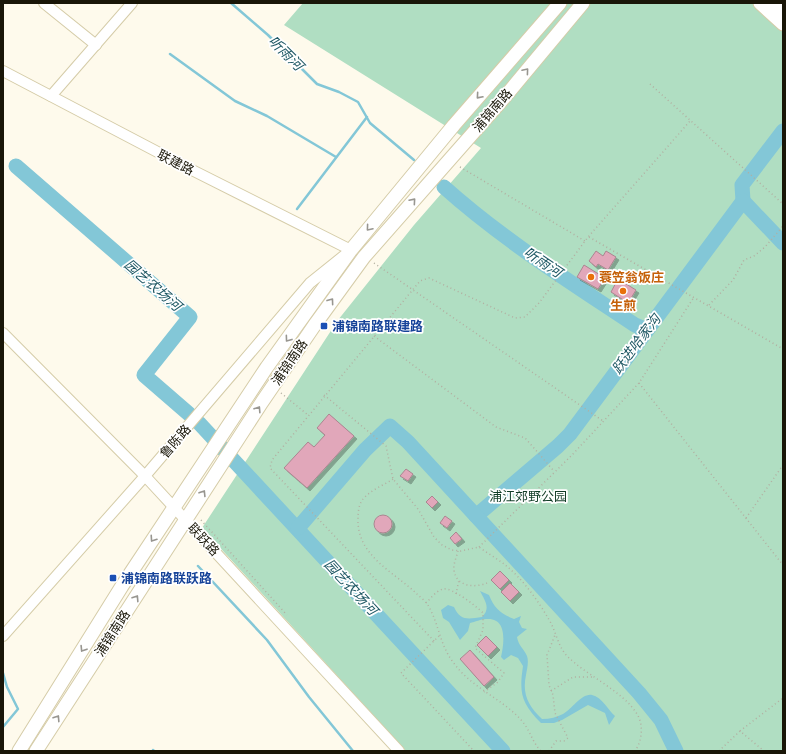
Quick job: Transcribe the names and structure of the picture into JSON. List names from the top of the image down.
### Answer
{
  "streets": {
    "main road": ["浦锦南路"],
    "street": ["联建路", "鲁陈路", "联跃路"]
  },
  "crossings": [
    ["浦锦南路", "联建路"],
    ["浦锦南路", "鲁陈路"],
    ["浦锦南路", "联跃路"],
    ["联建路", "鲁陈路"],
    ["鲁陈路", "联跃路"]
  ],
  "water": ["听雨河", "园艺农场河", "跃进哈家沟"],
  "parks": ["浦江郊野公园"],
  "places": {
    "other": ["蓑笠翁饭庄", "生煎"],
    "transit": ["浦锦南路联建路", "浦锦南路联跃路"]
  }
}
